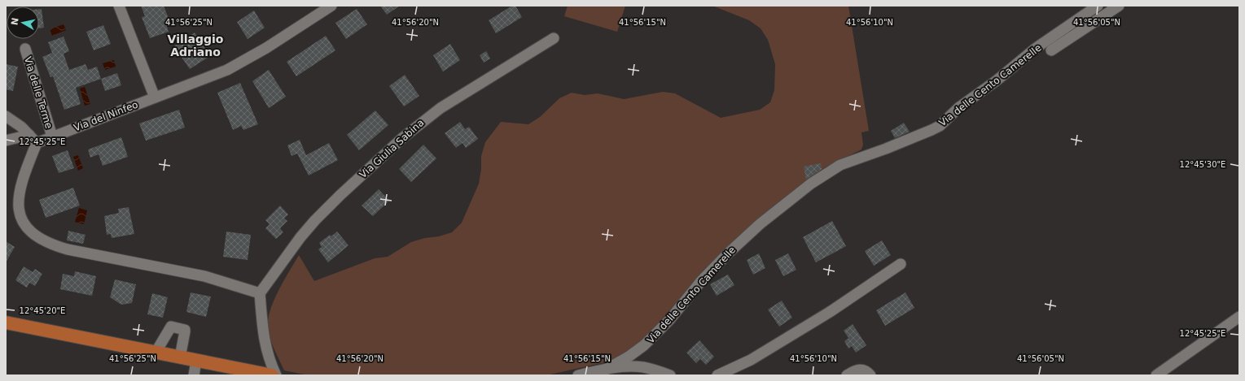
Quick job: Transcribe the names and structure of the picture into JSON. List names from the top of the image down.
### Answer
{
  "streets": {
    "street": [
      "Via delle Cento Camerelle",
      "Via delle Terme",
      "Via del Ninfeo",
      "Via Giulia Sabina"
    ]
  },
  "crossings": [
    ["Via delle Terme", "Via del Ninfeo"]
  ],
  "districts": ["Villaggio Adriano"],
  "north": "left",
  "coordinates": [
    "41°56'25\"N",
    "41°56'20\"N",
    "41°56'15\"N",
    "41°56'10\"N",
    "41°56'05\"N",
    "12°45'25\"E",
    "12°45'30\"E",
    "12°45'20\"E"
  ]
}
